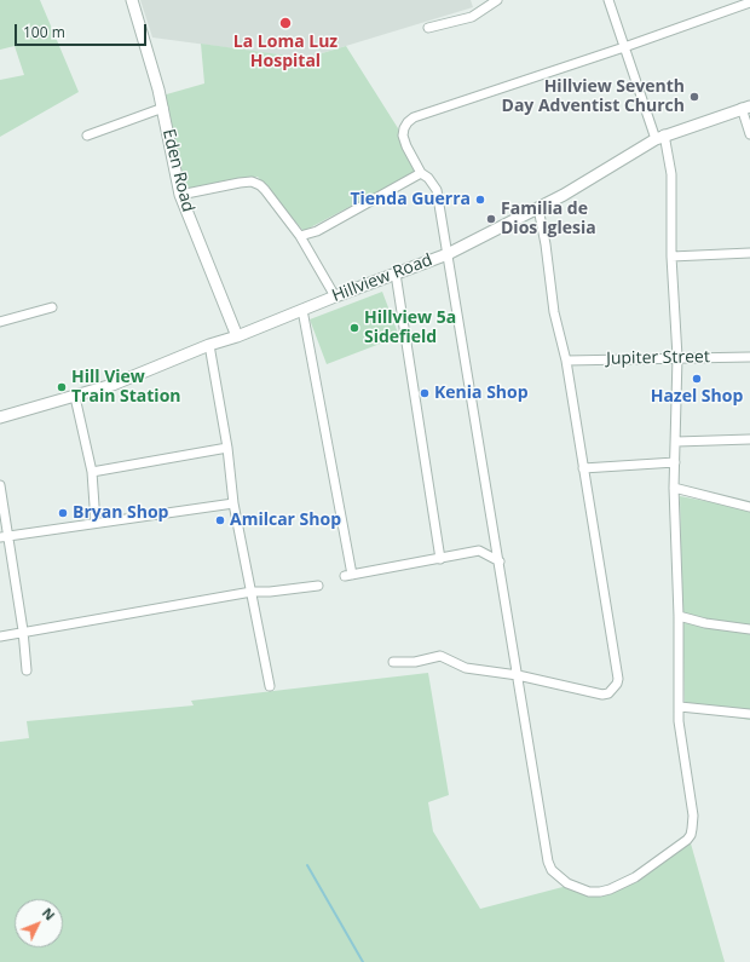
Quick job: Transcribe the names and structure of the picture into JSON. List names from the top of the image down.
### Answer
{
  "streets": {
    "street": ["Eden Road", "Hillview Road", "Jupiter Street"]
  },
  "crossings": [
    ["Eden Road", "Hillview Road"]
  ],
  "places": [
    "La Loma Luz Hospital",
    "Hillview Seventh Day Adventist Church",
    "Tienda Guerra",
    "Familia de Dios Iglesia",
    "Hillview 5a Sidefield",
    "Hazel Shop",
    "Hill View Train Station",
    "Kenia Shop",
    "Bryan Shop",
    "Amilcar Shop"
  ],
  "scale_bar": "100 m",
  "north": "top right"
}
